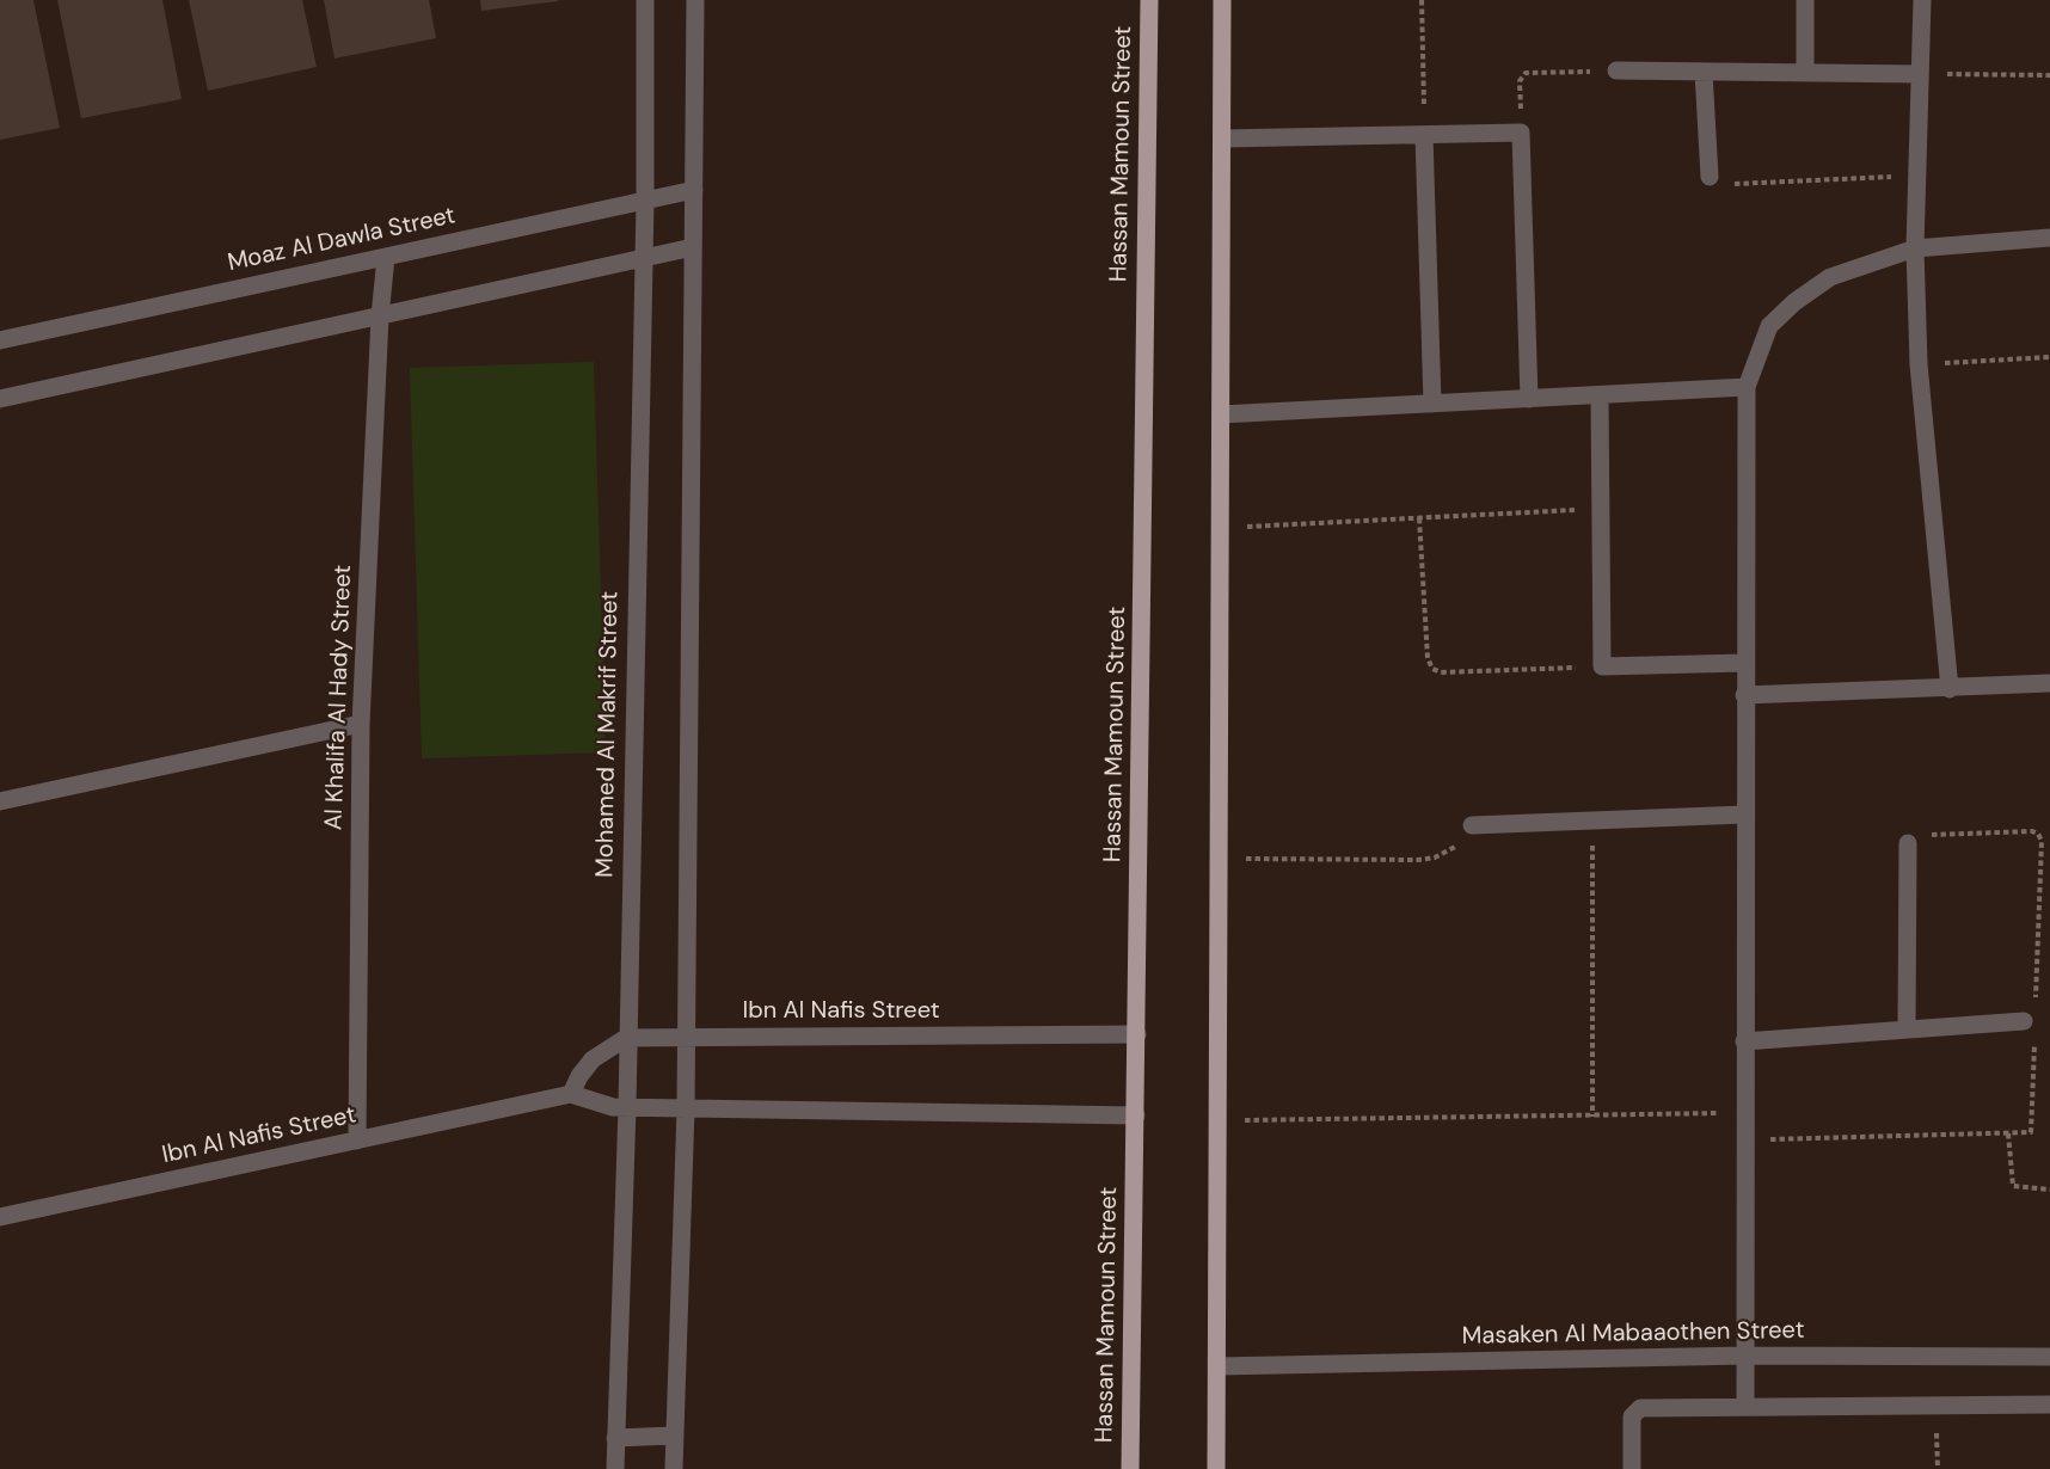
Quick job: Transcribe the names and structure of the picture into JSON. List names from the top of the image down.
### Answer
{
  "streets": {
    "main road": ["Hassan Mamoun Street"],
    "street": [
      "Moaz Al Dawla Street",
      "Al Khalifa Al Hady Street",
      "Mohamed Al Makrif Street",
      "Ibn Al Nafis Street",
      "Masaken Al Mabaaothen Street"
    ]
  },
  "crossings": [
    ["Hassan Mamoun Street", "Ibn Al Nafis Street"],
    ["Moaz Al Dawla Street", "Al Khalifa Al Hady Street"],
    ["Moaz Al Dawla Street", "Mohamed Al Makrif Street"],
    ["Al Khalifa Al Hady Street", "Ibn Al Nafis Street"],
    ["Mohamed Al Makrif Street", "Ibn Al Nafis Street"]
  ]
}
